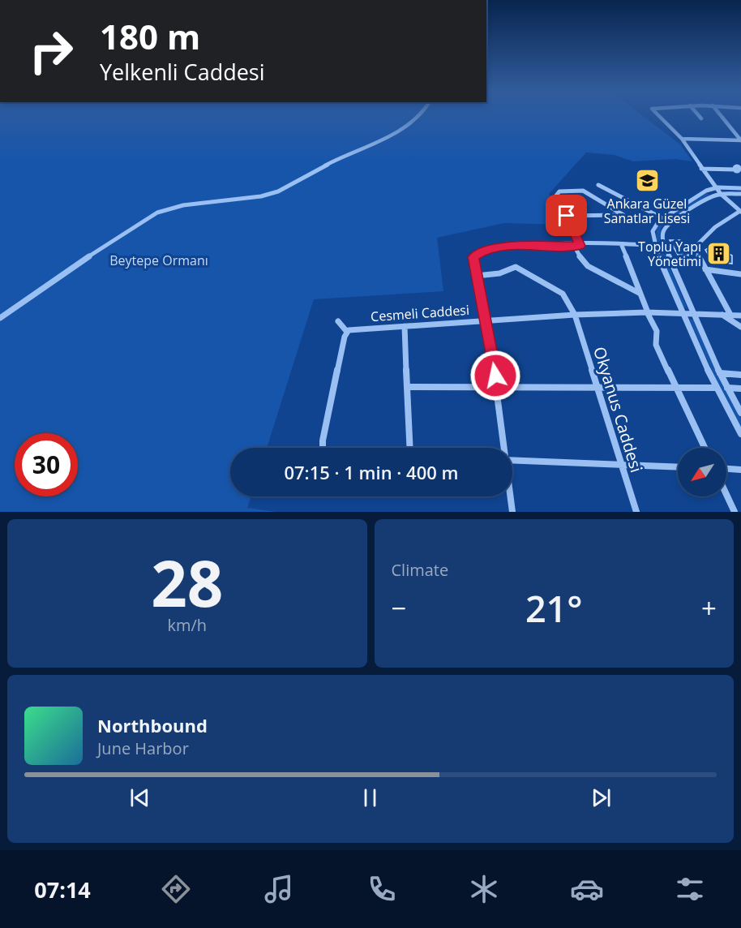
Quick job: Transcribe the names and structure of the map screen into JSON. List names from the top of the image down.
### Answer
{
  "streets": {
    "street": ["Cesmeli Caddesi", "Okyanus Caddesi"]
  },
  "crossings": [
    ["Cesmeli Caddesi", "Okyanus Caddesi"]
  ],
  "parks": ["Beytepe Ormanı"],
  "places": {
    "school or university": ["Ankara Güzel Sanatlar Lisesi"],
    "building": ["Toplu Yapı Yönetimi"]
  },
  "north": "bottom left",
  "page": {
    "turn": ["180 m", "Yelkenli Caddesi"],
    "limit": "30",
    "trip": "07:15 · 1 min · 400 m",
    "tile": [
      ["28", "km/h"],
      "Climate"
    ],
    "heat": ["−", "21°", "+"],
    "song": ["Northbound", "June Harbor"],
    "tabs": "07:14"
  }
}
